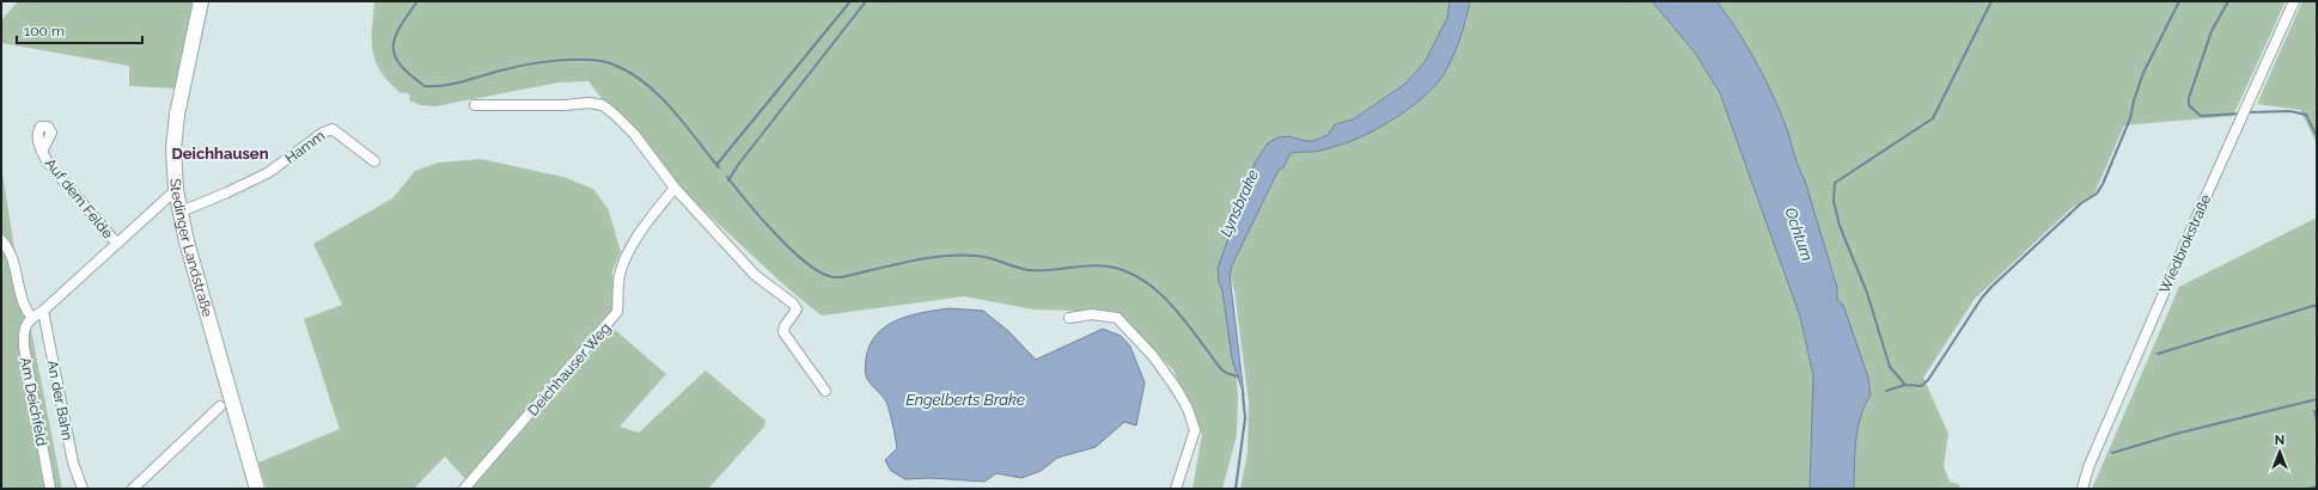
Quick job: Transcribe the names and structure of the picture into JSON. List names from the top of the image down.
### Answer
{
  "streets": {
    "main road": ["Stedinger Landstraße"],
    "street": [
      "Hamm",
      "Auf dem Felde",
      "Wiedbrokstraße",
      "Deichhauser Weg",
      "An der Bahn",
      "Am Deichfeld"
    ]
  },
  "crossings": [
    ["Hamm", "Stedinger Landstraße"]
  ],
  "districts": ["Deichhausen"],
  "water": ["Lynsbrake", "Ochtum", "Engelberts Brake"],
  "scale_bar": "100 m",
  "north": "top"
}
